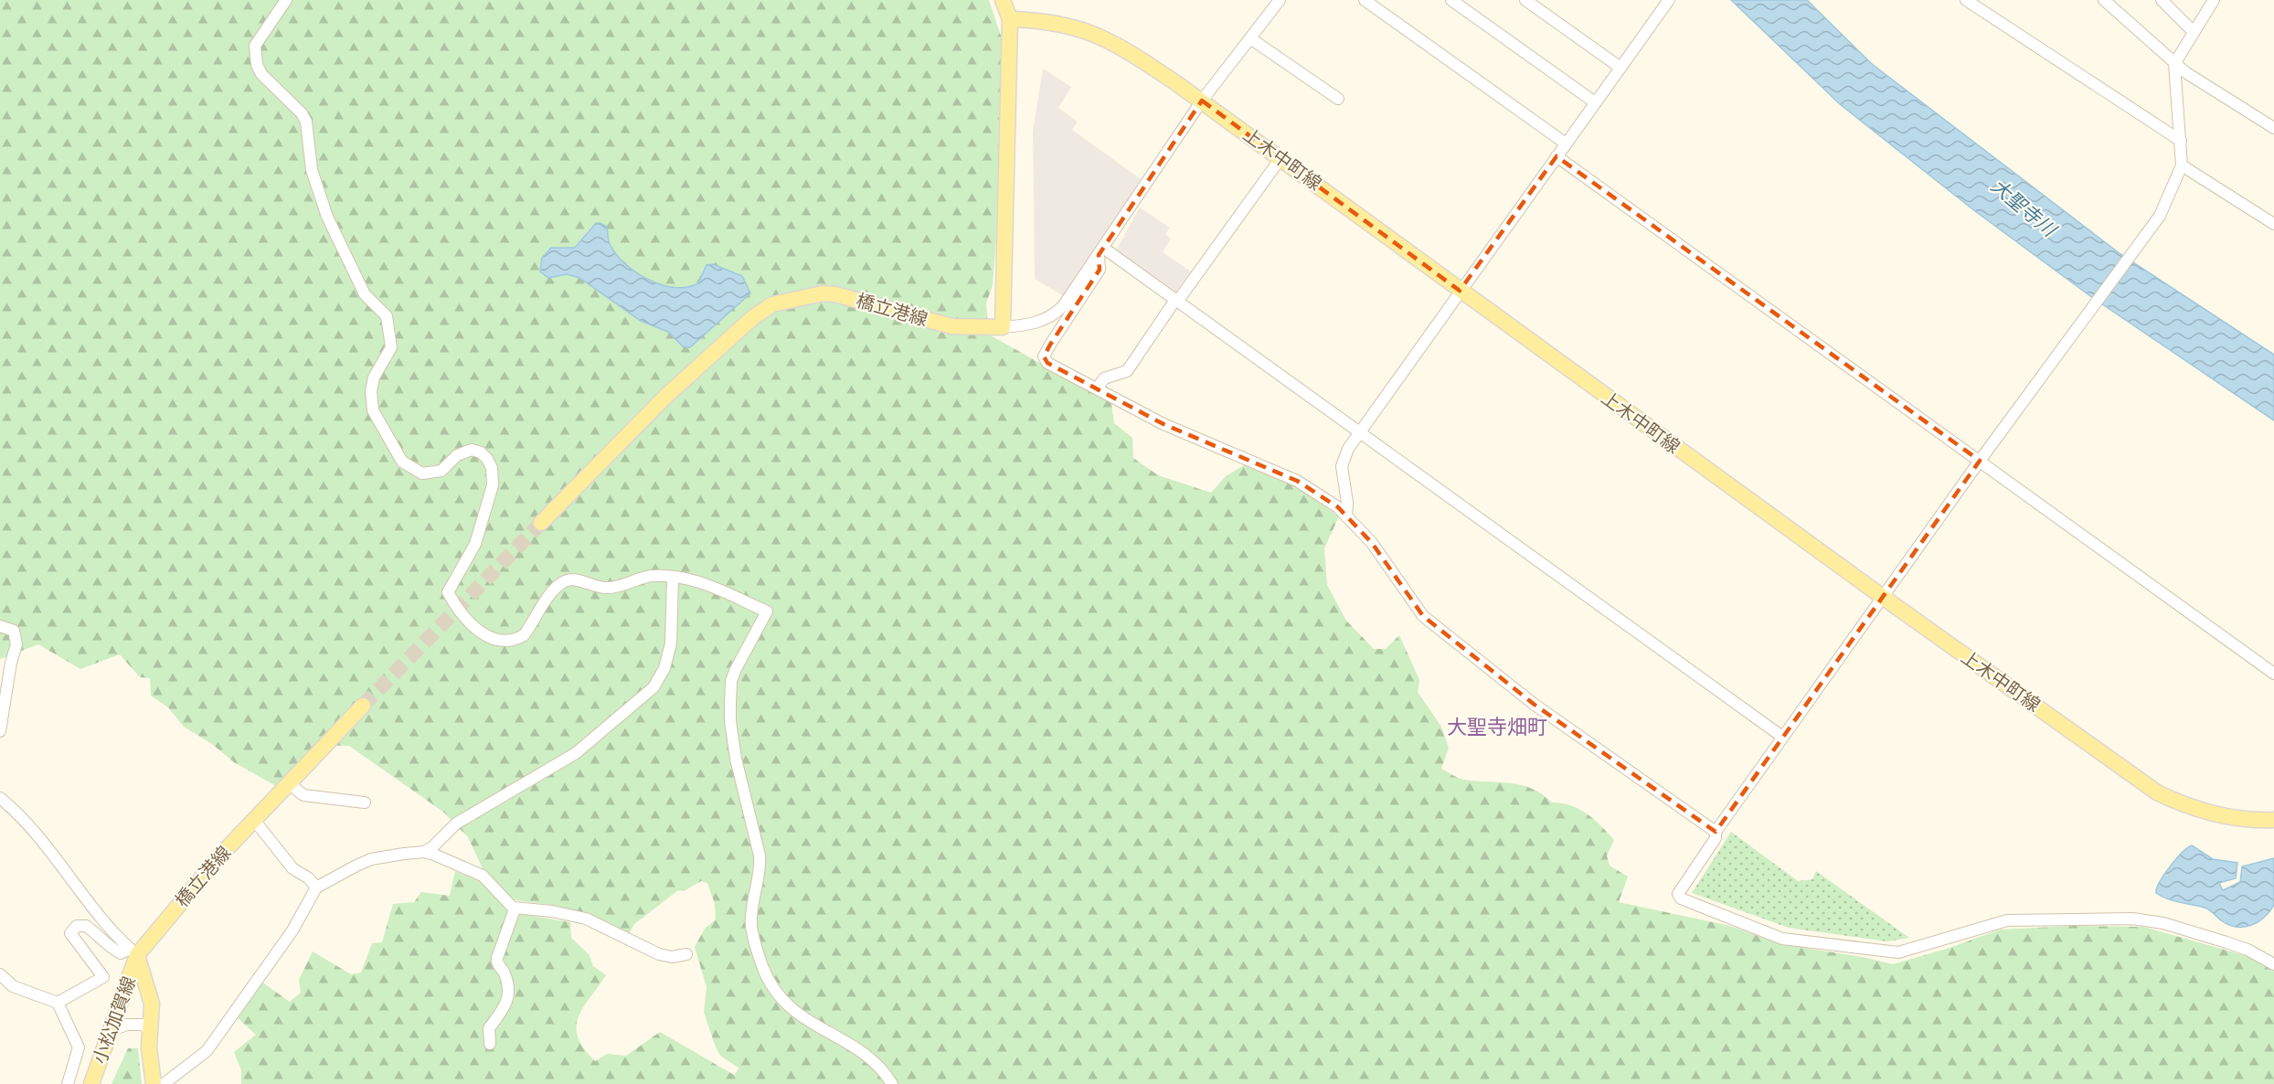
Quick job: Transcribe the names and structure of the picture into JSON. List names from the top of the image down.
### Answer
{
  "streets": {
    "main road": ["上木中町線", "橋立港線", "小松加賀線"]
  },
  "crossings": [
    ["橋立港線", "小松加賀線"]
  ],
  "districts": ["大聖寺畑町"],
  "water": ["大聖寺川"]
}
